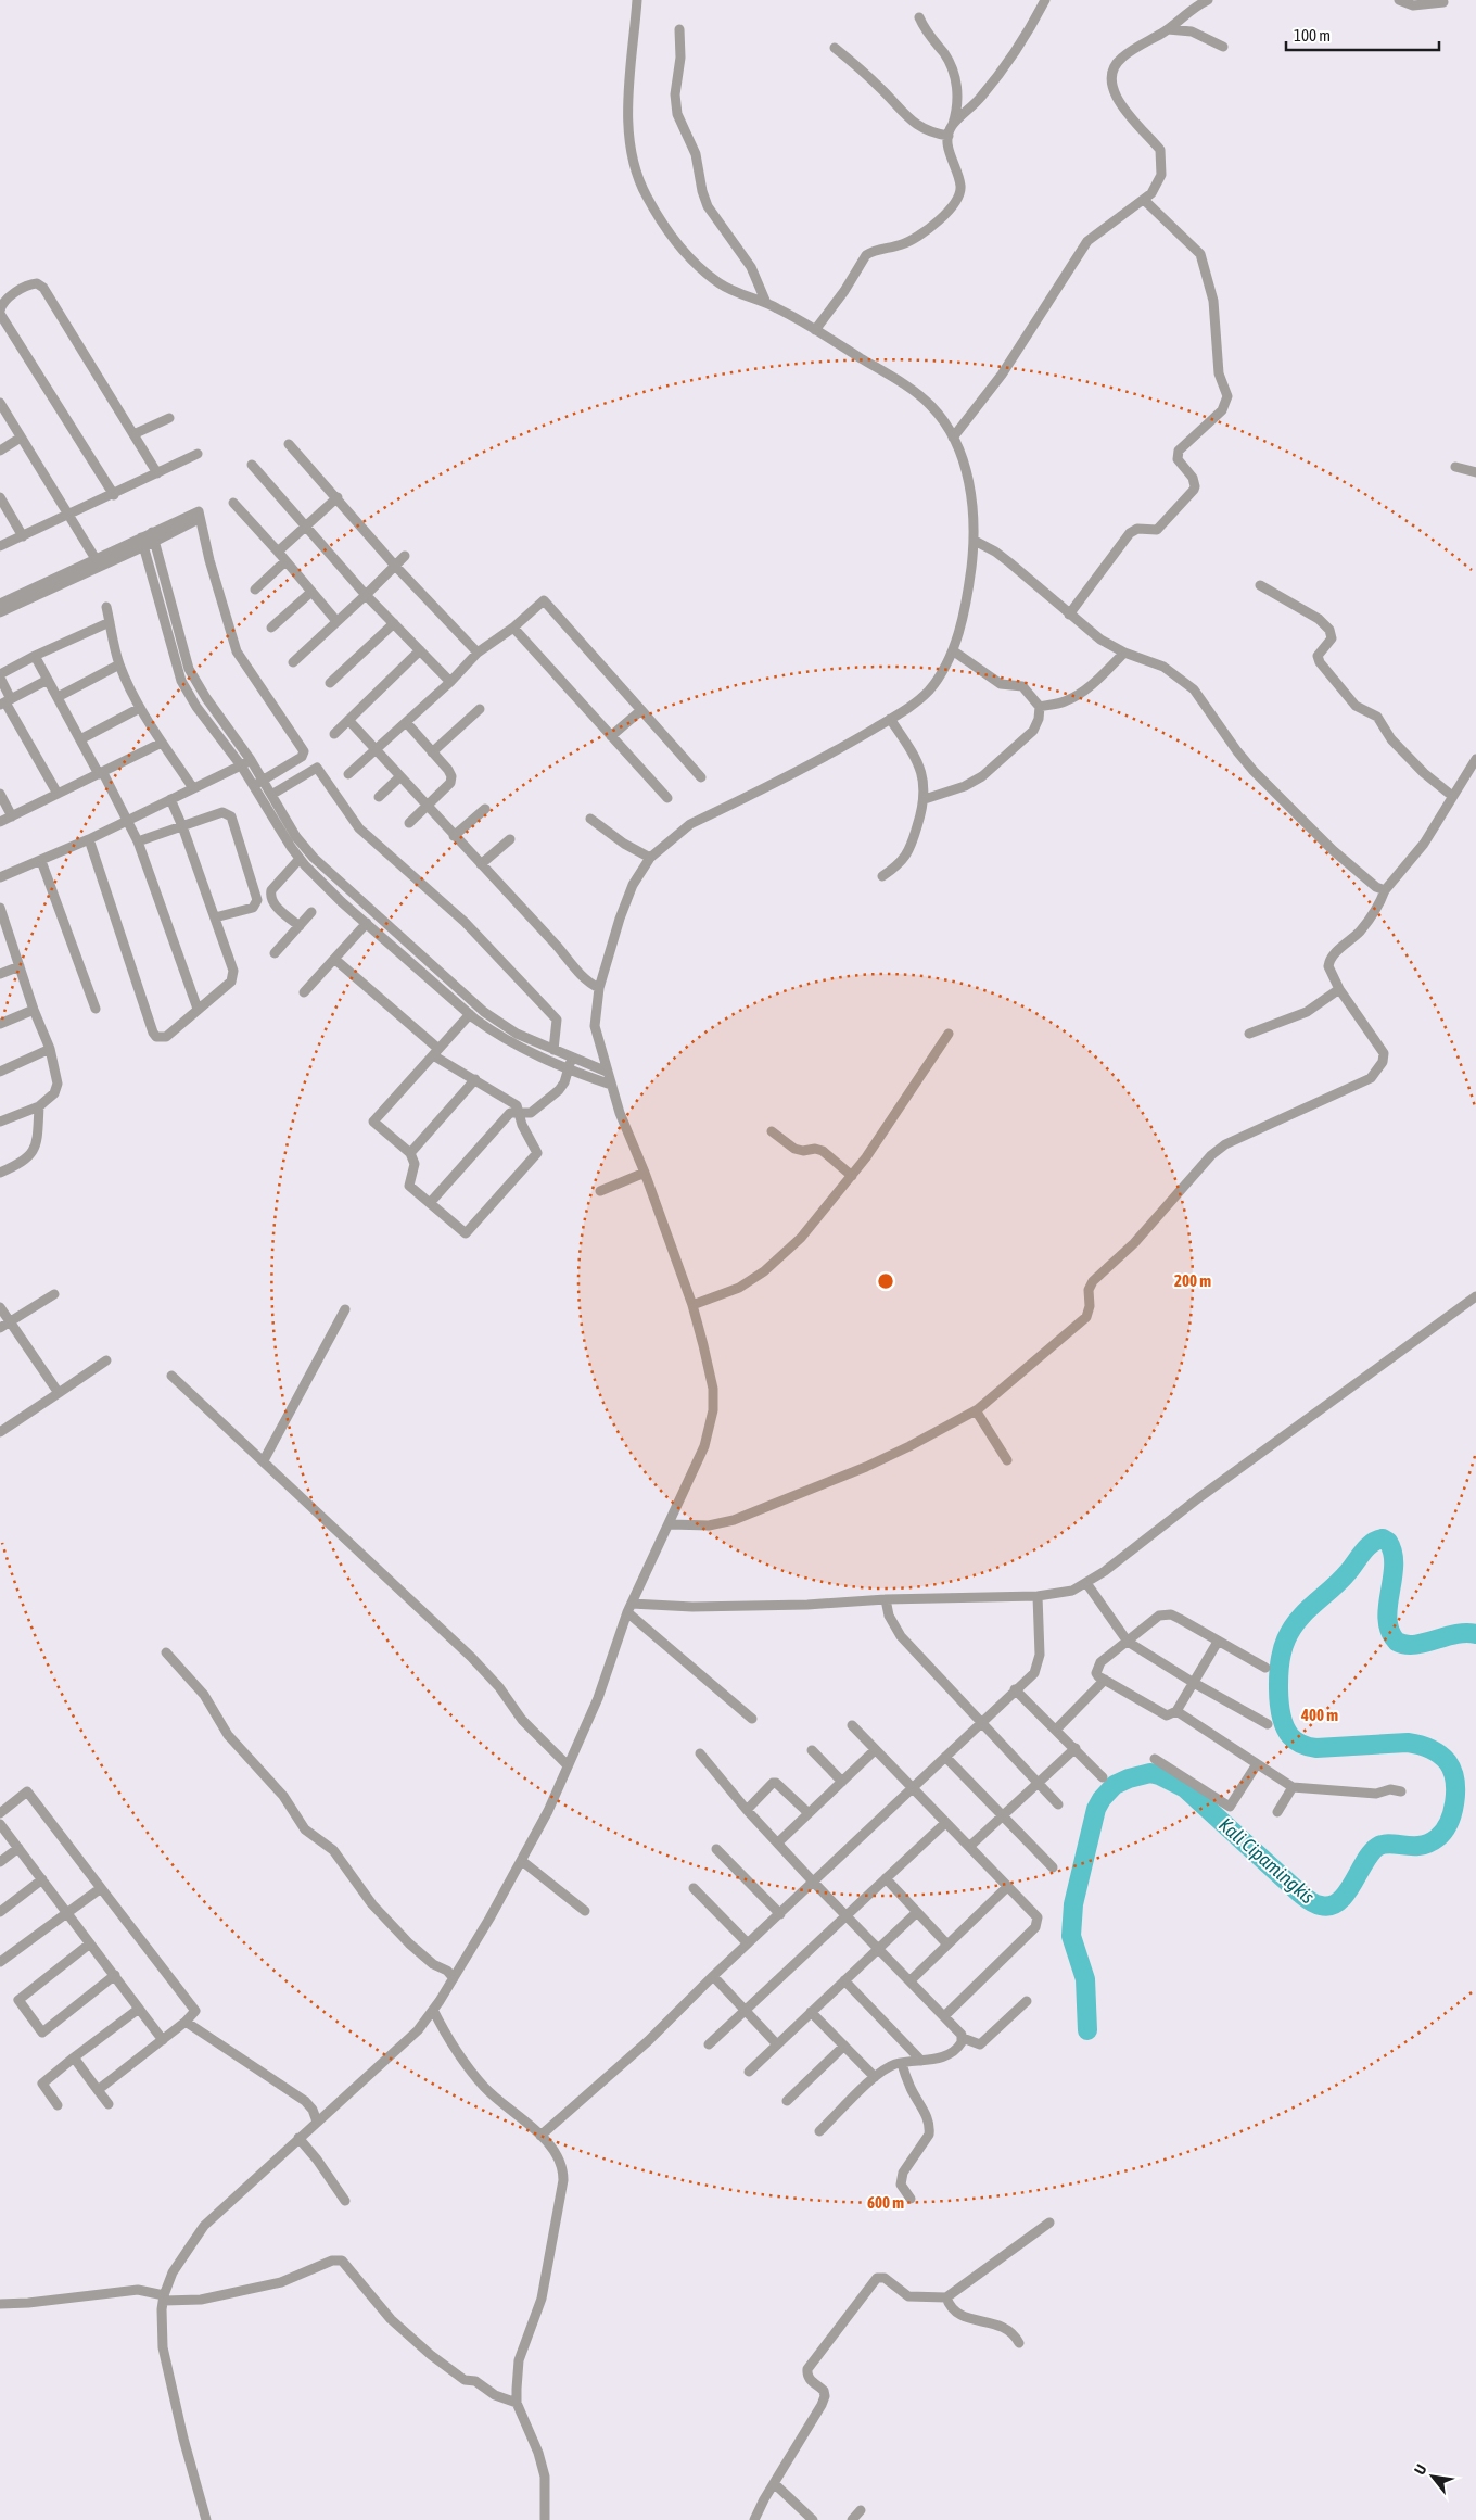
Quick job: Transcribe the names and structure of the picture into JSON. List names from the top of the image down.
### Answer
{
  "water": ["Kali Cipamingkis"],
  "scale_bar": "100 m",
  "north": "top left",
  "rings": ["200 m", "400 m", "600 m"]
}
